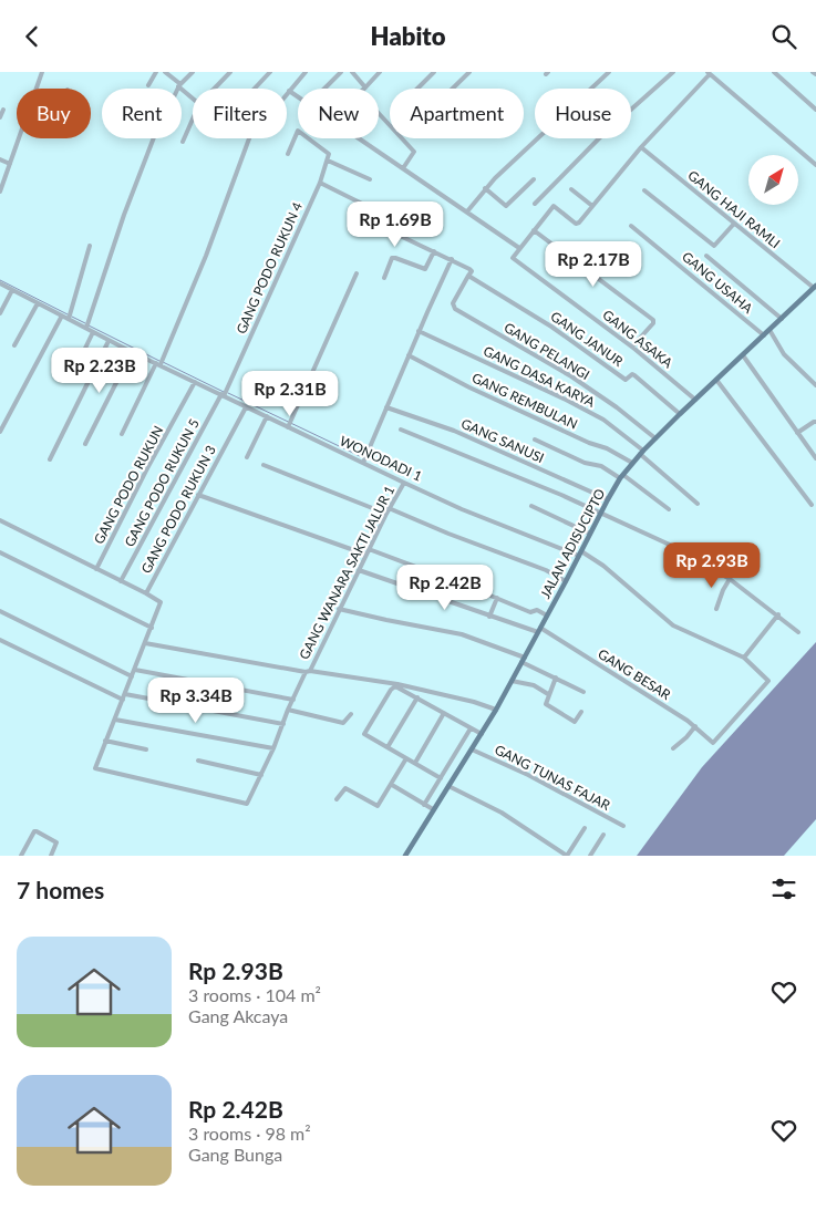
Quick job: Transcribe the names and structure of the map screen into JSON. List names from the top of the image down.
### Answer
{
  "streets": {
    "main road": ["JALAN ADISUCIPTO"],
    "street": [
      "GANG HAJI RAMLI",
      "GANG PODO RUKUN 4",
      "GANG USAHA",
      "GANG JANUR",
      "GANG ASAKA",
      "GANG PELANGI",
      "GANG DASA KARYA",
      "GANG REMBULAN",
      "GANG SANUSI",
      "WONODADI 1",
      "GANG PODO RUKUN 5",
      "GANG PODO RUKUN",
      "GANG PODO RUKUN 3",
      "GANG WANARA SAKTI JALUR 1",
      "GANG BESAR",
      "GANG TUNAS FAJAR"
    ]
  },
  "crossings": [
    ["GANG HAJI RAMLI", "JALAN ADISUCIPTO"],
    ["GANG PODO RUKUN 4", "GANG JANUR"],
    ["GANG PODO RUKUN 4", "WONODADI 1"],
    ["GANG PODO RUKUN 4", "GANG PODO RUKUN 5"],
    ["GANG USAHA", "JALAN ADISUCIPTO"],
    ["GANG JANUR", "GANG PELANGI"],
    ["GANG JANUR", "JALAN ADISUCIPTO"],
    ["GANG ASAKA", "JALAN ADISUCIPTO"],
    ["GANG PELANGI", "JALAN ADISUCIPTO"],
    ["GANG DASA KARYA", "JALAN ADISUCIPTO"],
    ["GANG REMBULAN", "JALAN ADISUCIPTO"],
    ["GANG SANUSI", "JALAN ADISUCIPTO"],
    ["WONODADI 1", "GANG PODO RUKUN 5"],
    ["WONODADI 1", "GANG PODO RUKUN"],
    ["WONODADI 1", "GANG PODO RUKUN 3"],
    ["WONODADI 1", "JALAN ADISUCIPTO"],
    ["WONODADI 1", "GANG WANARA SAKTI JALUR 1"],
    ["WONODADI 1", "GANG BESAR"],
    ["JALAN ADISUCIPTO", "GANG BESAR"],
    ["JALAN ADISUCIPTO", "GANG TUNAS FAJAR"],
    ["GANG WANARA SAKTI JALUR 1", "GANG BESAR"]
  ],
  "north": "top right",
  "page": {
    "header": "Habito",
    "chip": [
      "Buy",
      "Rent",
      "Filters",
      "New",
      "Apartment",
      "House"
    ],
    "price": [
      "Rp 1.69B",
      "Rp 2.17B",
      "Rp 2.23B",
      "Rp 2.31B",
      "Rp 2.93B",
      "Rp 2.42B",
      "Rp 3.34B"
    ],
    "heading": "7 homes",
    "list": [
      {
        "name": "Rp 2.93B",
        "note": "3 rooms · 104 m² · Gang Akcaya"
      },
      {
        "name": "Rp 2.42B",
        "note": "3 rooms · 98 m² · Gang Bunga"
      }
    ]
  }
}
